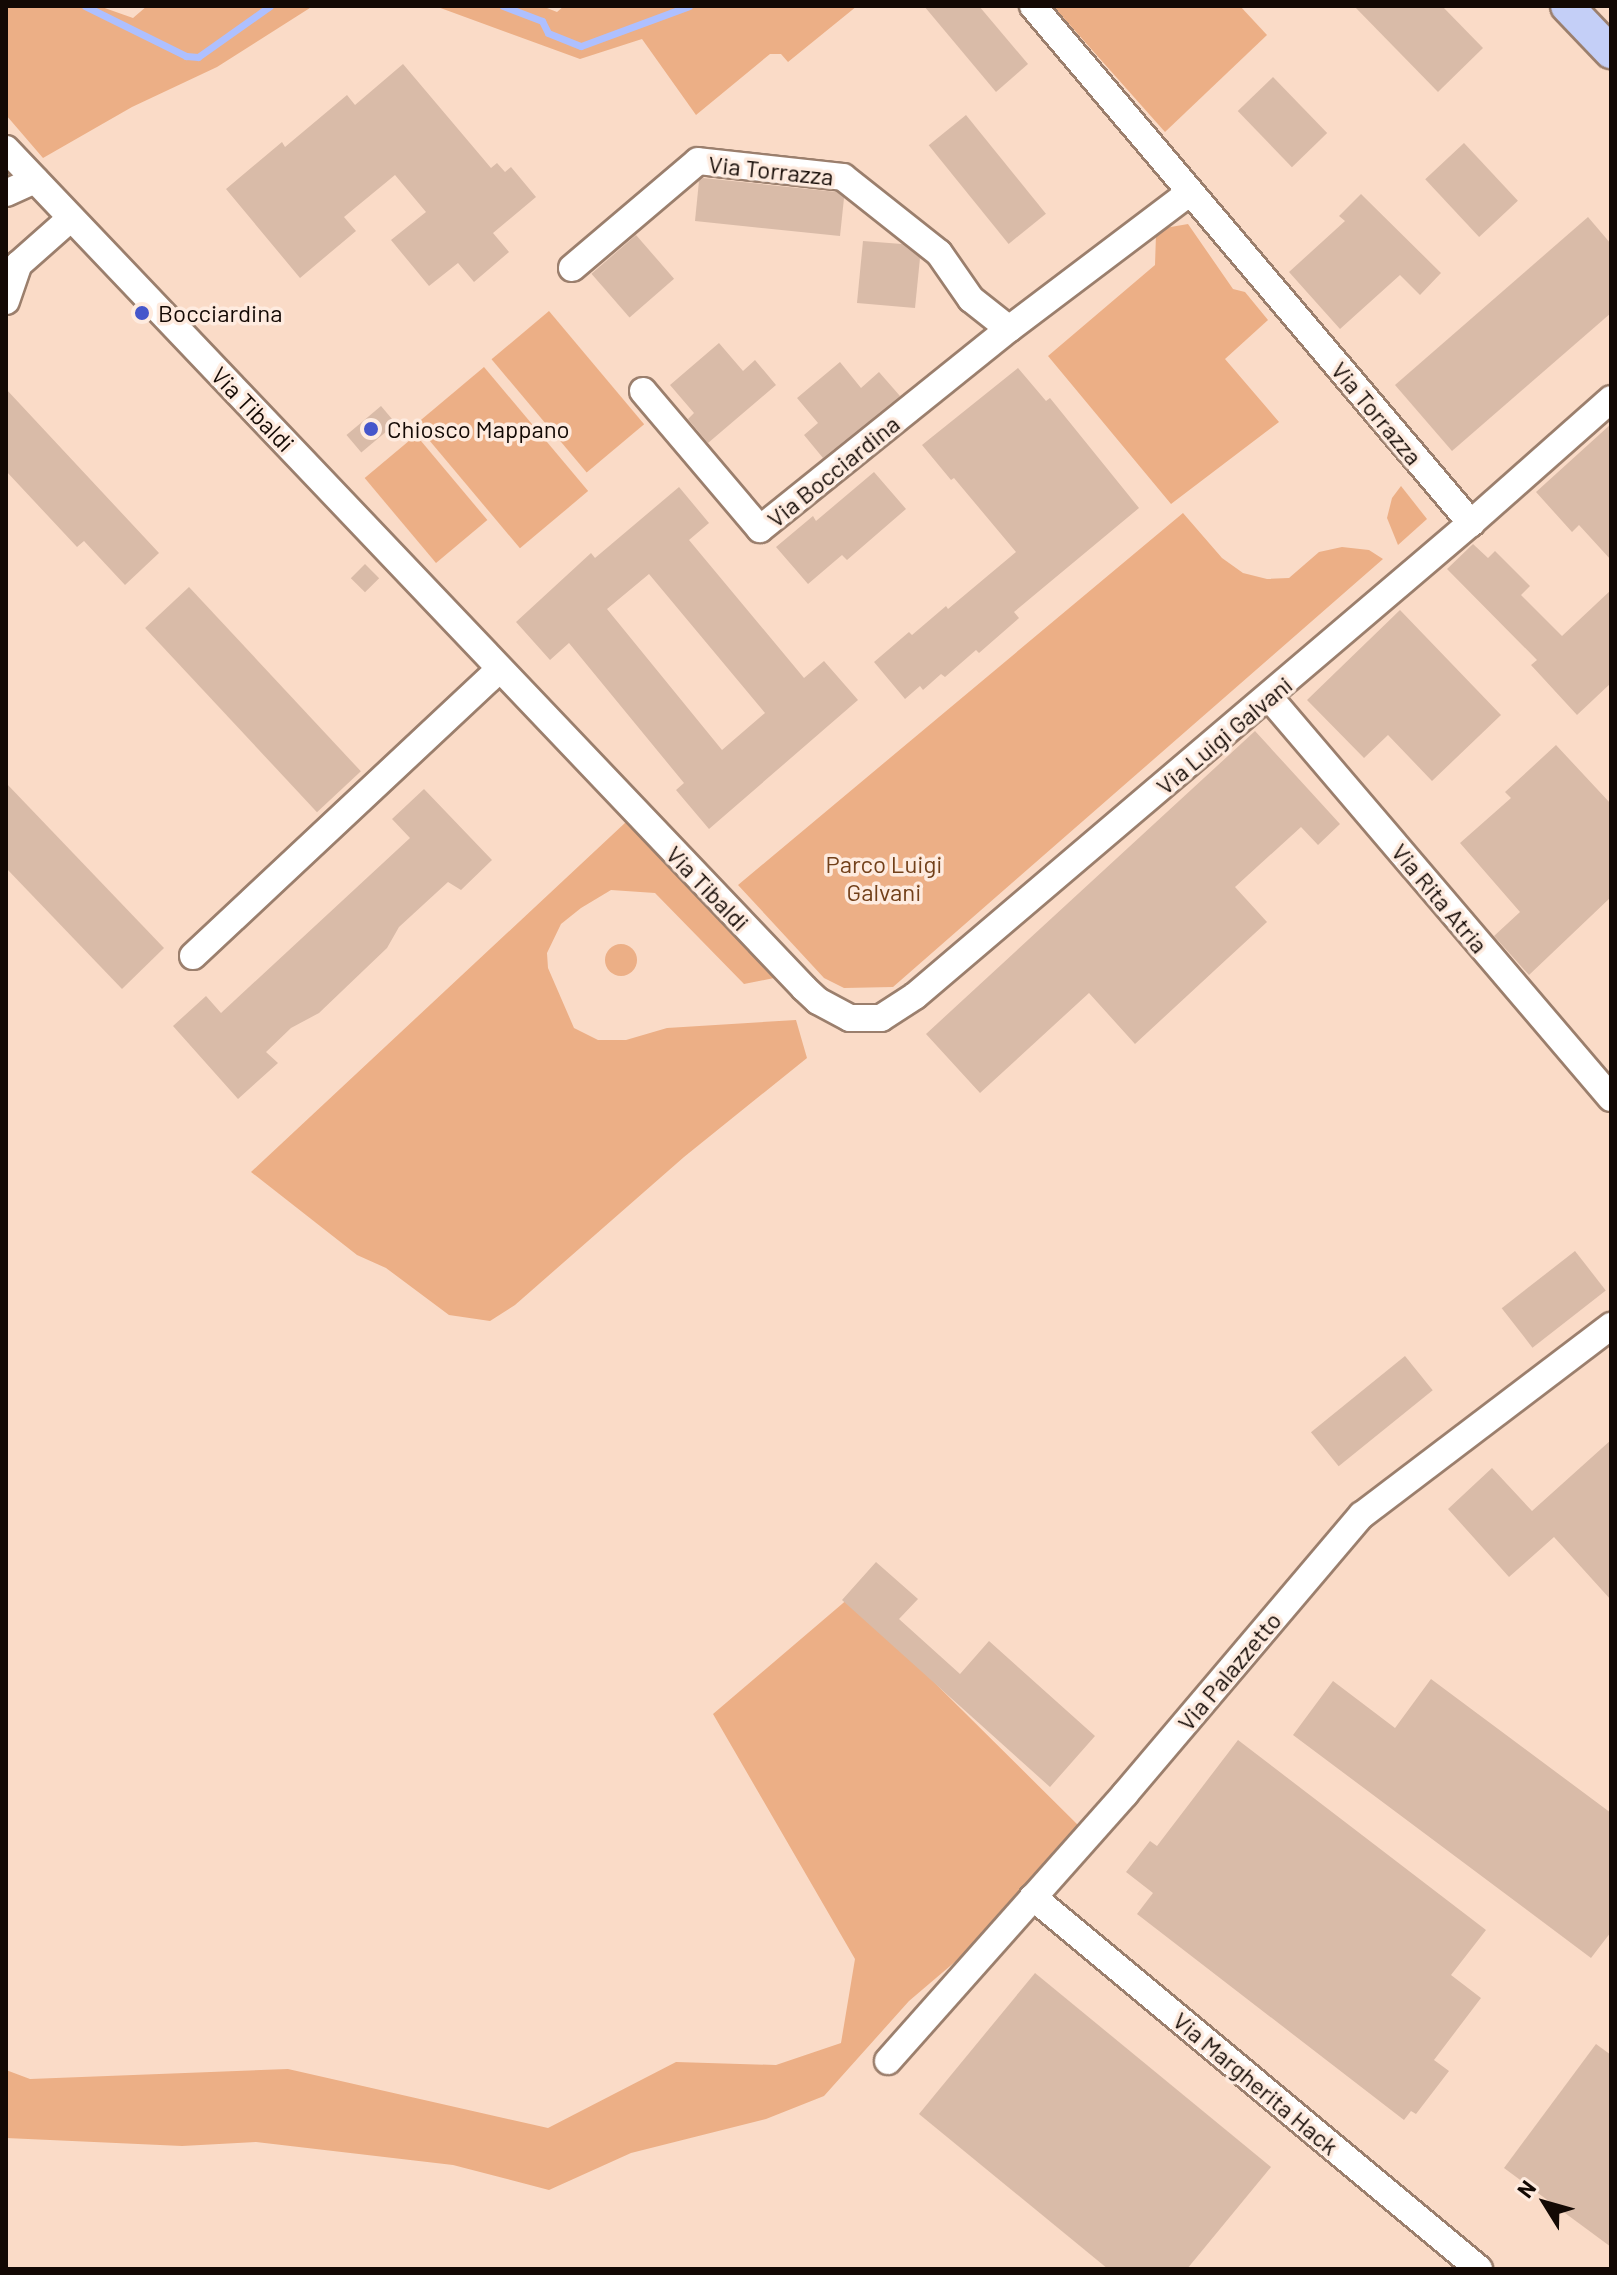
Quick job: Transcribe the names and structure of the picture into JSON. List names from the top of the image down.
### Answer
{
  "streets": {
    "street": [
      "Via Torrazza",
      "Via Tibaldi",
      "Via Bocciardina",
      "Via Luigi Galvani",
      "Via Rita Atria",
      "Via Palazzetto",
      "Via Margherita Hack"
    ]
  },
  "crossings": [
    ["Via Torrazza", "Via Bocciardina"],
    ["Via Torrazza", "Via Luigi Galvani"],
    ["Via Tibaldi", "Via Luigi Galvani"],
    ["Via Luigi Galvani", "Via Rita Atria"],
    ["Via Palazzetto", "Via Margherita Hack"]
  ],
  "parks": ["Parco Luigi Galvani"],
  "places": ["Bocciardina", "Chiosco Mappano"],
  "north": "top left"
}
